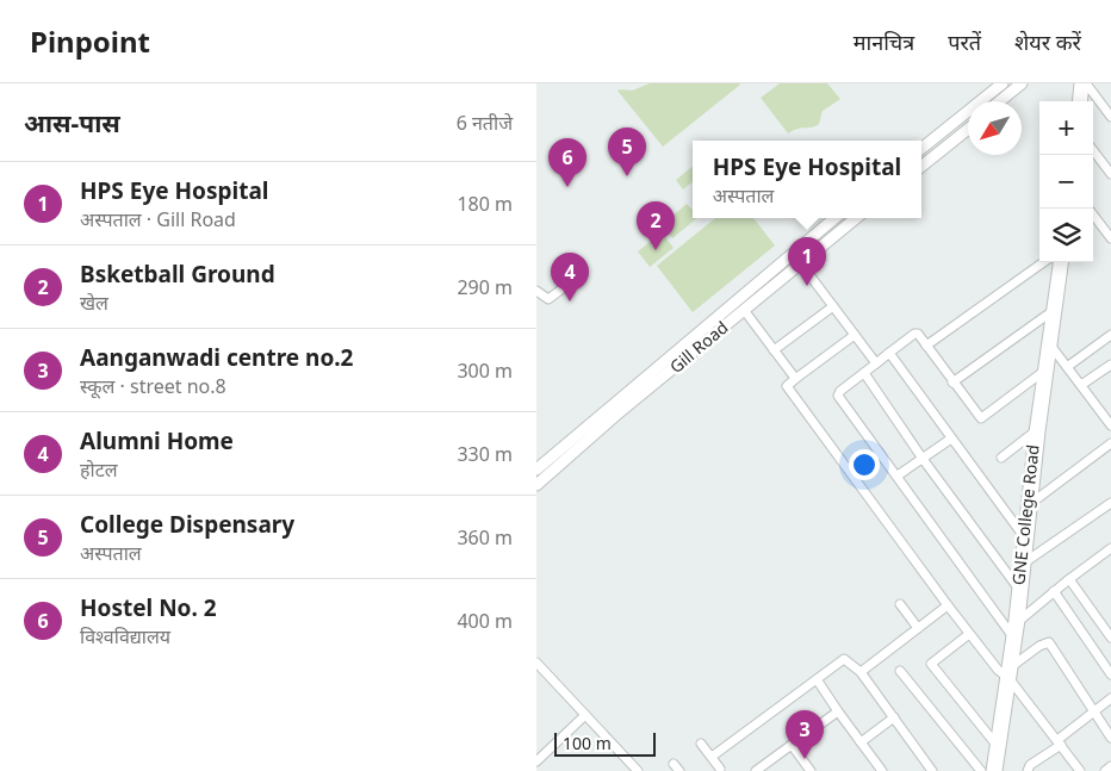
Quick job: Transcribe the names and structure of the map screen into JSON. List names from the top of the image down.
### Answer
{
  "streets": {
    "main road": ["Gill Road"],
    "street": ["GNE College Road"]
  },
  "scale_bar": "100 m",
  "north": "bottom left",
  "page": {
    "header": "Pinpoint",
    "nav": ["मानचित्र", "परतें", "शेयर करें"],
    "heading": ["आस-पास", "6 नतीजे"],
    "map_buttons": ["+", "−"],
    "pins": [
      "5",
      "6",
      "2",
      "1",
      "4",
      "3"
    ],
    "popup": ["HPS Eye Hospital", "अस्पताल"],
    "list": [
      {
        "mark": "1",
        "name": "HPS Eye Hospital",
        "note": "अस्पताल · Gill Road",
        "value": "180 m"
      },
      {
        "mark": "2",
        "name": "Bsketball Ground",
        "note": "खेल",
        "value": "290 m"
      },
      {
        "mark": "3",
        "name": "Aanganwadi centre no.2",
        "note": "स्कूल · street no.8",
        "value": "300 m"
      },
      {
        "mark": "4",
        "name": "Alumni Home",
        "note": "होटल",
        "value": "330 m"
      },
      {
        "mark": "5",
        "name": "College Dispensary",
        "note": "अस्पताल",
        "value": "360 m"
      },
      {
        "mark": "6",
        "name": "Hostel No. 2",
        "note": "विश्वविद्यालय",
        "value": "400 m"
      }
    ],
    "scale": "100 m"
  }
}
